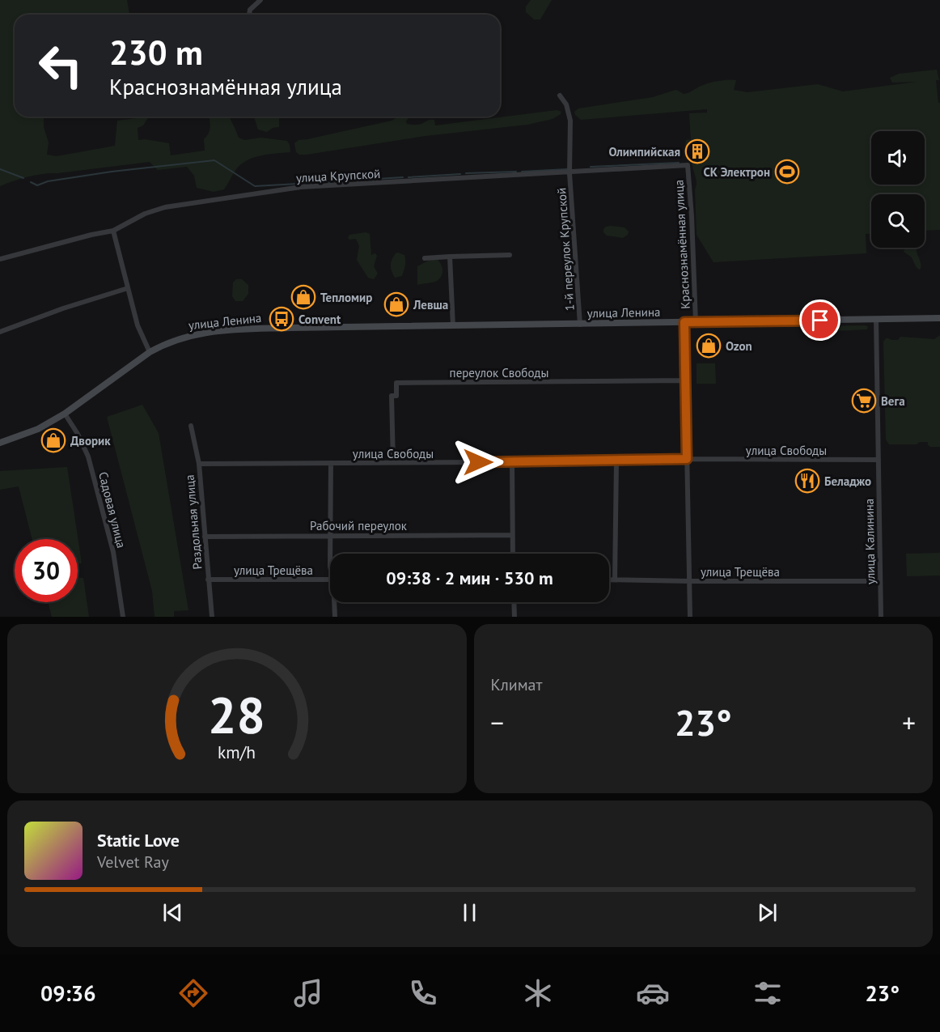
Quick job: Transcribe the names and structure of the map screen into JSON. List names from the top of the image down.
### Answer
{
  "streets": {
    "street": [
      "улица Крупской",
      "Краснознамённая улица",
      "1-й переулок Крупской",
      "улица Ленина",
      "переулок Свободы",
      "улица Свободы",
      "Садовая улица",
      "Раздольная улица",
      "Рабочий переулок",
      "улица Калинина",
      "улица Трещёва"
    ]
  },
  "crossings": [
    ["улица Крупской", "Краснознамённая улица"],
    ["улица Крупской", "1-й переулок Крупской"],
    ["Краснознамённая улица", "улица Ленина"],
    ["Краснознамённая улица", "переулок Свободы"],
    ["Краснознамённая улица", "улица Свободы"],
    ["Краснознамённая улица", "улица Трещёва"],
    ["1-й переулок Крупской", "улица Ленина"],
    ["улица Ленина", "Садовая улица"],
    ["улица Ленина", "улица Калинина"],
    ["переулок Свободы", "улица Свободы"],
    ["улица Свободы", "Раздольная улица"],
    ["улица Свободы", "улица Калинина"],
    ["Раздольная улица", "Рабочий переулок"],
    ["Раздольная улица", "улица Трещёва"],
    ["улица Калинина", "улица Трещёва"]
  ],
  "places": {
    "building": ["Олимпийская"],
    "sports": ["СК Электрон"],
    "shop": [
      "Тепломир",
      "Левша",
      "Ozon",
      "Дворик"
    ],
    "bus stop": ["Convent"],
    "supermarket": ["Вега"],
    "restaurant": ["Беладжо"]
  },
  "page": {
    "turn": ["230 m", "Краснознамённая улица"],
    "limit": "30",
    "trip": "09:38 · 2 мин · 530 m",
    "tile": "Климат",
    "heat": ["−", "23°", "+"],
    "song": ["Static Love", "Velvet Ray"],
    "tabs": ["09:36", "23°"],
    "gauge": ["28", "km/h"]
  }
}
